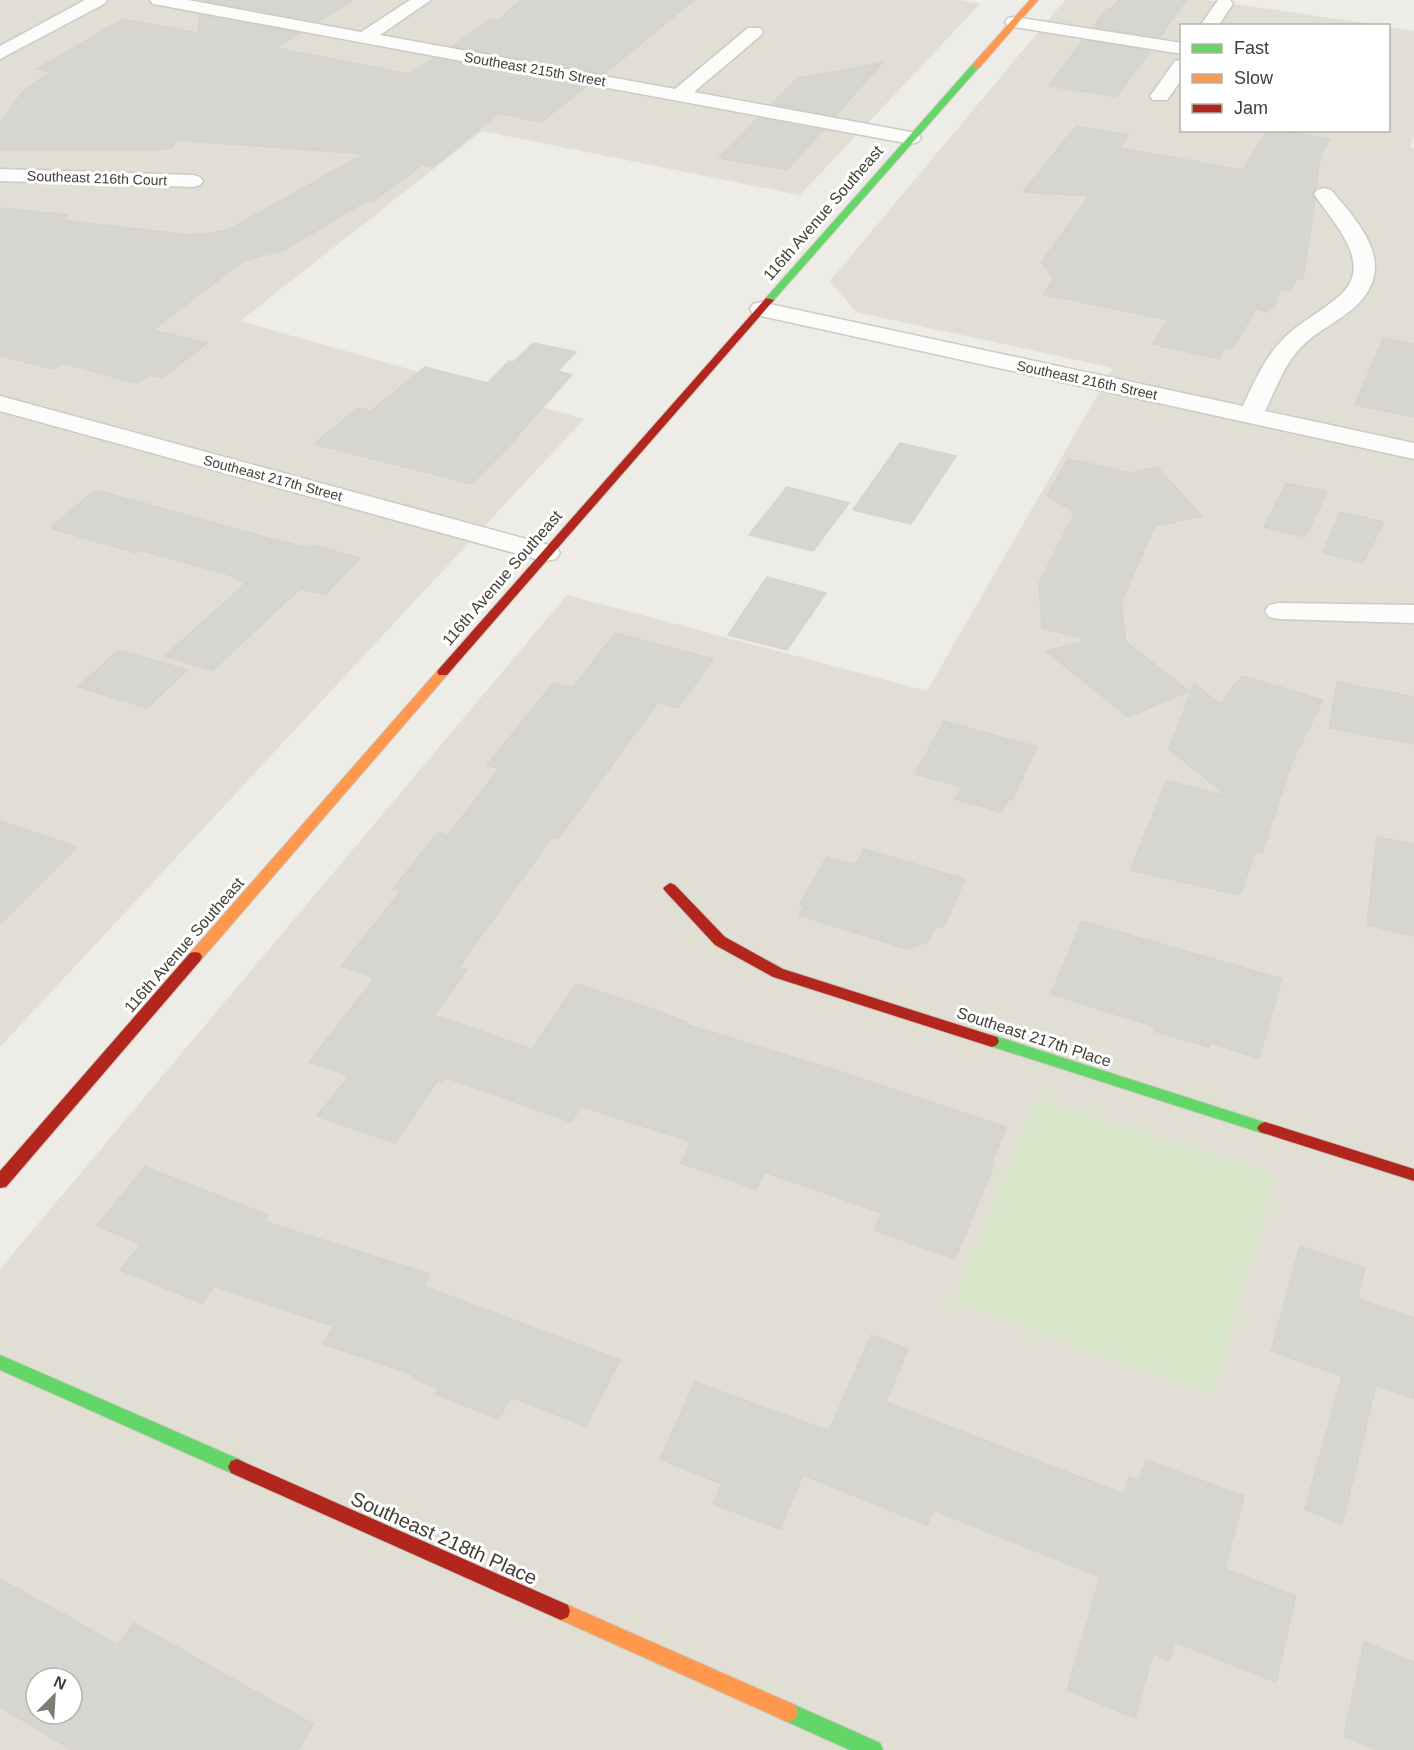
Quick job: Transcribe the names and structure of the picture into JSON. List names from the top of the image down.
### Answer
{
  "streets": {
    "main road": ["116th Avenue Southeast", "Southeast 217th Place", "Southeast 218th Place"],
    "street": [
      "Southeast 215th Street",
      "Southeast 216th Court",
      "Southeast 216th Street",
      "Southeast 217th Street"
    ]
  },
  "crossings": [
    ["Southeast 215th Street", "116th Avenue Southeast"],
    ["116th Avenue Southeast", "Southeast 216th Street"],
    ["116th Avenue Southeast", "Southeast 217th Street"]
  ],
  "legend": ["Fast", "Slow", "Jam"],
  "north": "top right"
}
